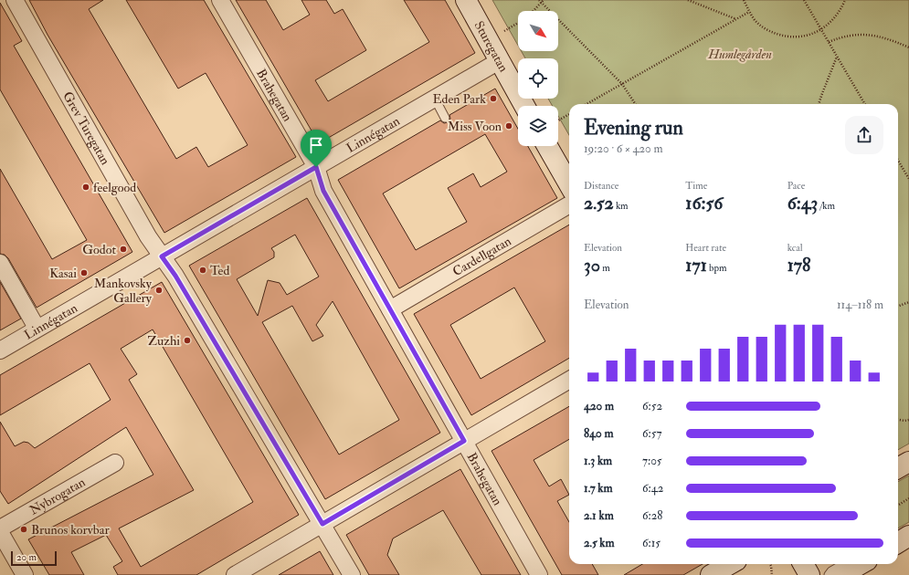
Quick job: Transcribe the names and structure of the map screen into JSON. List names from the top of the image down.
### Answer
{
  "streets": {
    "street": [
      "Sturegatan",
      "Brahegatan",
      "Grev Turegatan",
      "Linnégatan",
      "Cardellgatan",
      "Nybrogatan"
    ]
  },
  "crossings": [
    ["Sturegatan", "Linnégatan"],
    ["Brahegatan", "Linnégatan"],
    ["Brahegatan", "Cardellgatan"],
    ["Grev Turegatan", "Linnégatan"]
  ],
  "parks": ["Humlegården"],
  "places": [
    "Eden Park",
    "Miss Voon",
    "feelgood",
    "Godot",
    "Ted",
    "Kasai",
    "Mankovsky Gallery",
    "Zuzhi",
    "Brunos korvbar"
  ],
  "scale_bar": "20 m",
  "north": "bottom right",
  "page": {
    "heading": ["Evening run", "19:20 · 6 × 420 m"],
    "stats": [
      ["Distance", "2.52 km"],
      ["Time", "16:56"],
      ["Pace", "6:43 /km"],
      ["Elevation", "30 m"],
      ["Heart rate", "171 bpm"],
      ["kcal", "178"]
    ],
    "chart": ["Elevation", "114–118 m"],
    "list": [
      {
        "name": "420 m",
        "note": "6:52"
      },
      {
        "name": "840 m",
        "note": "6:57"
      },
      {
        "name": "1.3 km",
        "note": "7:05"
      },
      {
        "name": "1.7 km",
        "note": "6:42"
      },
      {
        "name": "2.1 km",
        "note": "6:28"
      },
      {
        "name": "2.5 km",
        "note": "6:15"
      }
    ],
    "scale": "20 m"
  }
}
